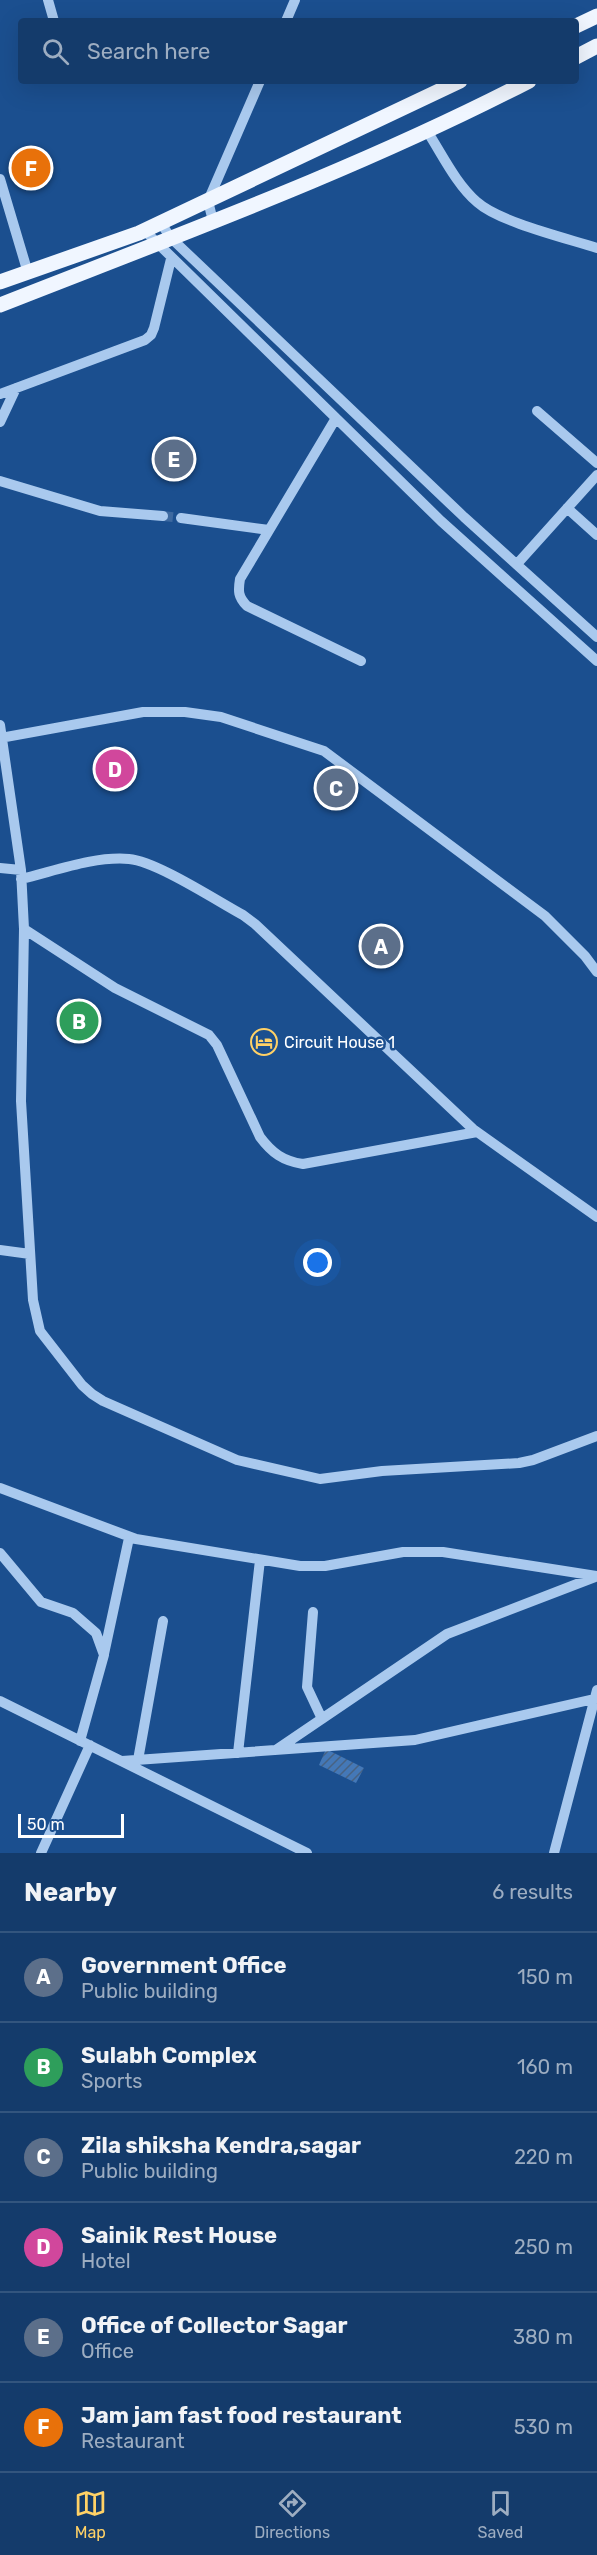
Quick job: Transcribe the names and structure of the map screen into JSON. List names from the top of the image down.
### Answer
{
  "places": {
    "hotel": ["Circuit House 1"]
  },
  "scale_bar": "50 m",
  "page": {
    "search": "Search here",
    "pins": [
      "F",
      "E",
      "D",
      "C",
      "A",
      "B"
    ],
    "scale": "50 m",
    "heading": ["Nearby", "6 results"],
    "list": [
      {
        "mark": "A",
        "name": "Government Office",
        "note": "Public building",
        "value": "150 m"
      },
      {
        "mark": "B",
        "name": "Sulabh Complex",
        "note": "Sports",
        "value": "160 m"
      },
      {
        "mark": "C",
        "name": "Zila shiksha Kendra,sagar",
        "note": "Public building",
        "value": "220 m"
      },
      {
        "mark": "D",
        "name": "Sainik Rest House",
        "note": "Hotel",
        "value": "250 m"
      },
      {
        "mark": "E",
        "name": "Office of Collector Sagar",
        "note": "Office",
        "value": "380 m"
      },
      {
        "mark": "F",
        "name": "Jam jam fast food restaurant",
        "note": "Restaurant",
        "value": "530 m"
      }
    ],
    "nav": ["Map", "Directions", "Saved"]
  }
}
